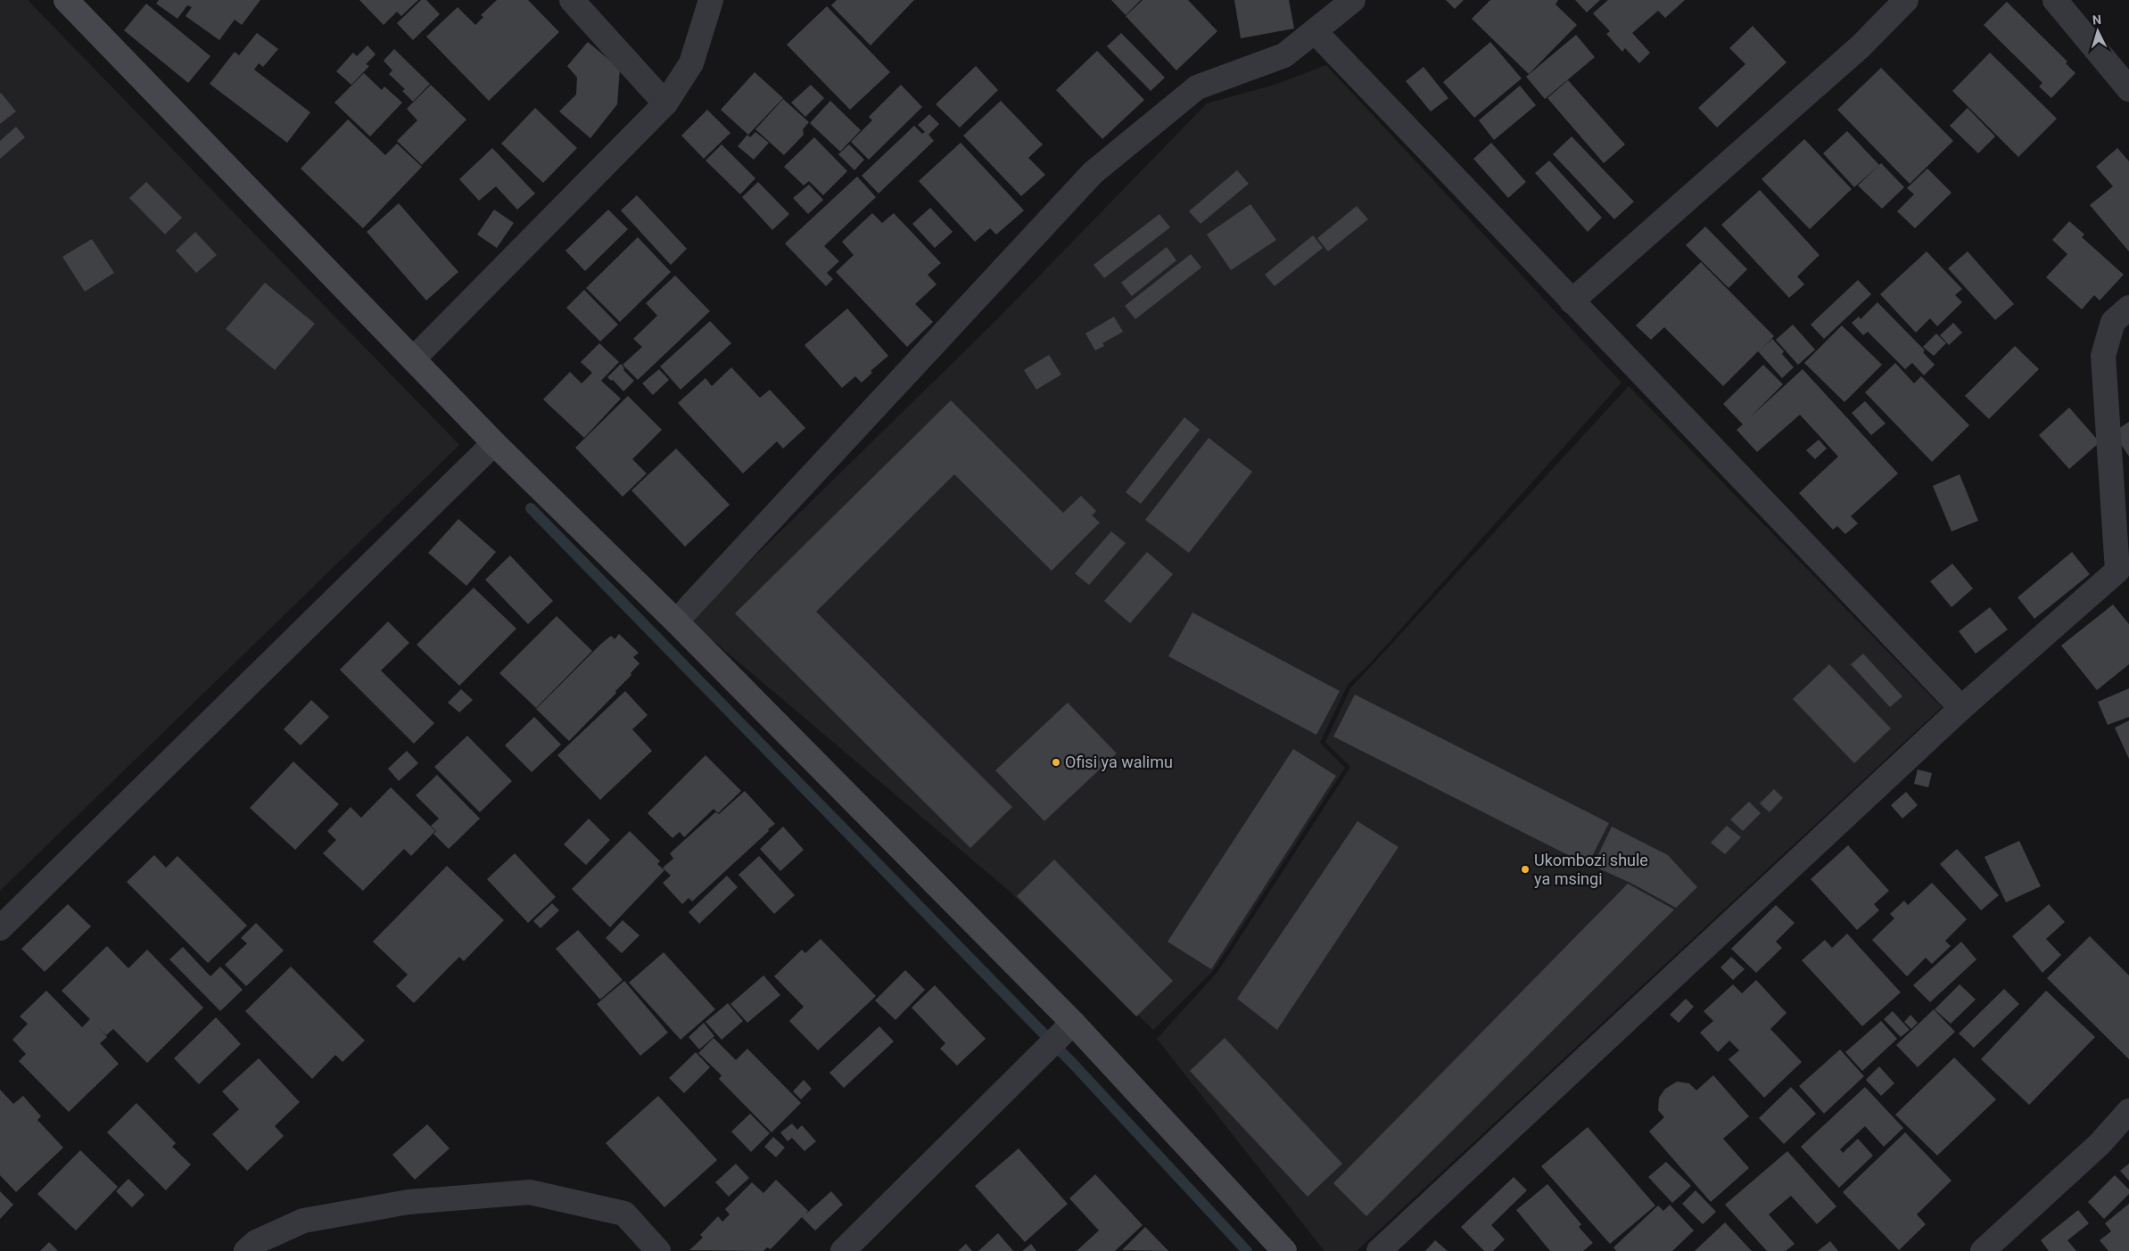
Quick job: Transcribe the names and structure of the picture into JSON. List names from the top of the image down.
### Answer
{
  "places": ["Ofisi ya walimu", "Ukombozi shule ya msingi"],
  "north": "top"
}
